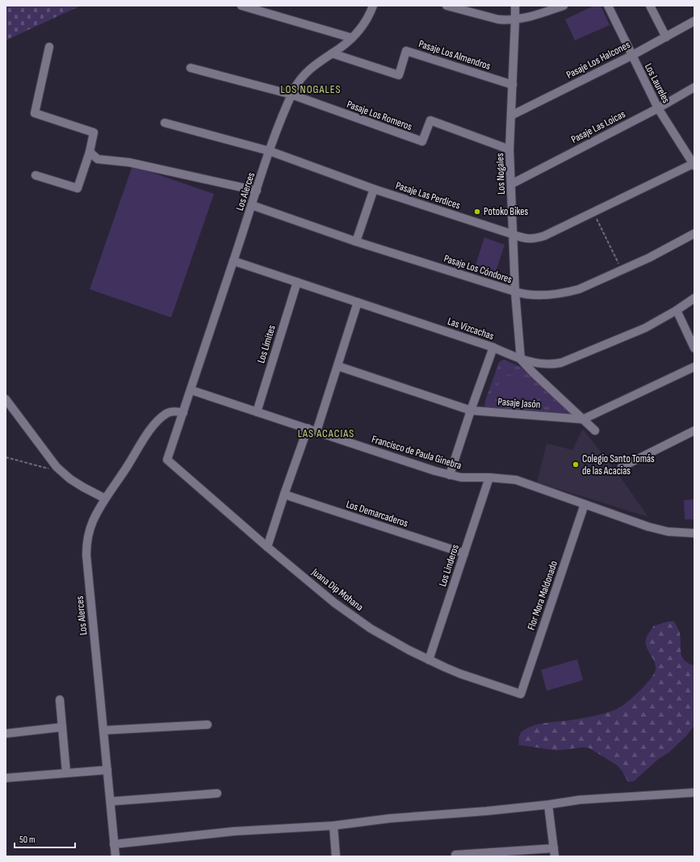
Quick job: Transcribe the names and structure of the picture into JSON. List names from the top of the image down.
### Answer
{
  "streets": {
    "street": [
      "Pasaje Los Almendros",
      "Pasaje Los Halcones",
      "Los Laureles",
      "Pasaje Los Romeros",
      "Pasaje Las Loicas",
      "Los Nogales",
      "Los Alerces",
      "Pasaje Las Perdices",
      "Pasaje Los Cóndores",
      "Las Vizcachas",
      "Los Límites",
      "Pasaje Jasón",
      "Francisco de Paula Ginebra",
      "Los Demarcaderos",
      "Los Linderos",
      "Juana Dip Mohana",
      "Flor Mora Maldonado"
    ]
  },
  "crossings": [
    ["Pasaje Los Almendros", "Los Nogales"],
    ["Pasaje Los Almendros", "Los Alerces"],
    ["Pasaje Los Halcones", "Los Laureles"],
    ["Pasaje Los Halcones", "Los Nogales"],
    ["Los Laureles", "Pasaje Las Loicas"],
    ["Los Laureles", "Pasaje Las Perdices"],
    ["Pasaje Los Romeros", "Los Nogales"],
    ["Pasaje Los Romeros", "Los Alerces"],
    ["Pasaje Las Loicas", "Los Nogales"],
    ["Los Nogales", "Pasaje Las Perdices"],
    ["Los Nogales", "Pasaje Los Cóndores"],
    ["Los Nogales", "Las Vizcachas"],
    ["Los Alerces", "Pasaje Las Perdices"],
    ["Los Alerces", "Pasaje Los Cóndores"],
    ["Los Alerces", "Las Vizcachas"],
    ["Los Alerces", "Francisco de Paula Ginebra"],
    ["Los Alerces", "Juana Dip Mohana"],
    ["Las Vizcachas", "Los Límites"],
    ["Los Límites", "Francisco de Paula Ginebra"],
    ["Francisco de Paula Ginebra", "Los Linderos"],
    ["Francisco de Paula Ginebra", "Flor Mora Maldonado"],
    ["Los Demarcaderos", "Los Linderos"],
    ["Los Linderos", "Juana Dip Mohana"],
    ["Juana Dip Mohana", "Flor Mora Maldonado"]
  ],
  "districts": ["LOS NOGALES", "LAS ACACIAS"],
  "places": ["Potoko Bikes", "Colegio Santo Tomás de las Acacias"],
  "scale_bar": "50 m"
}
